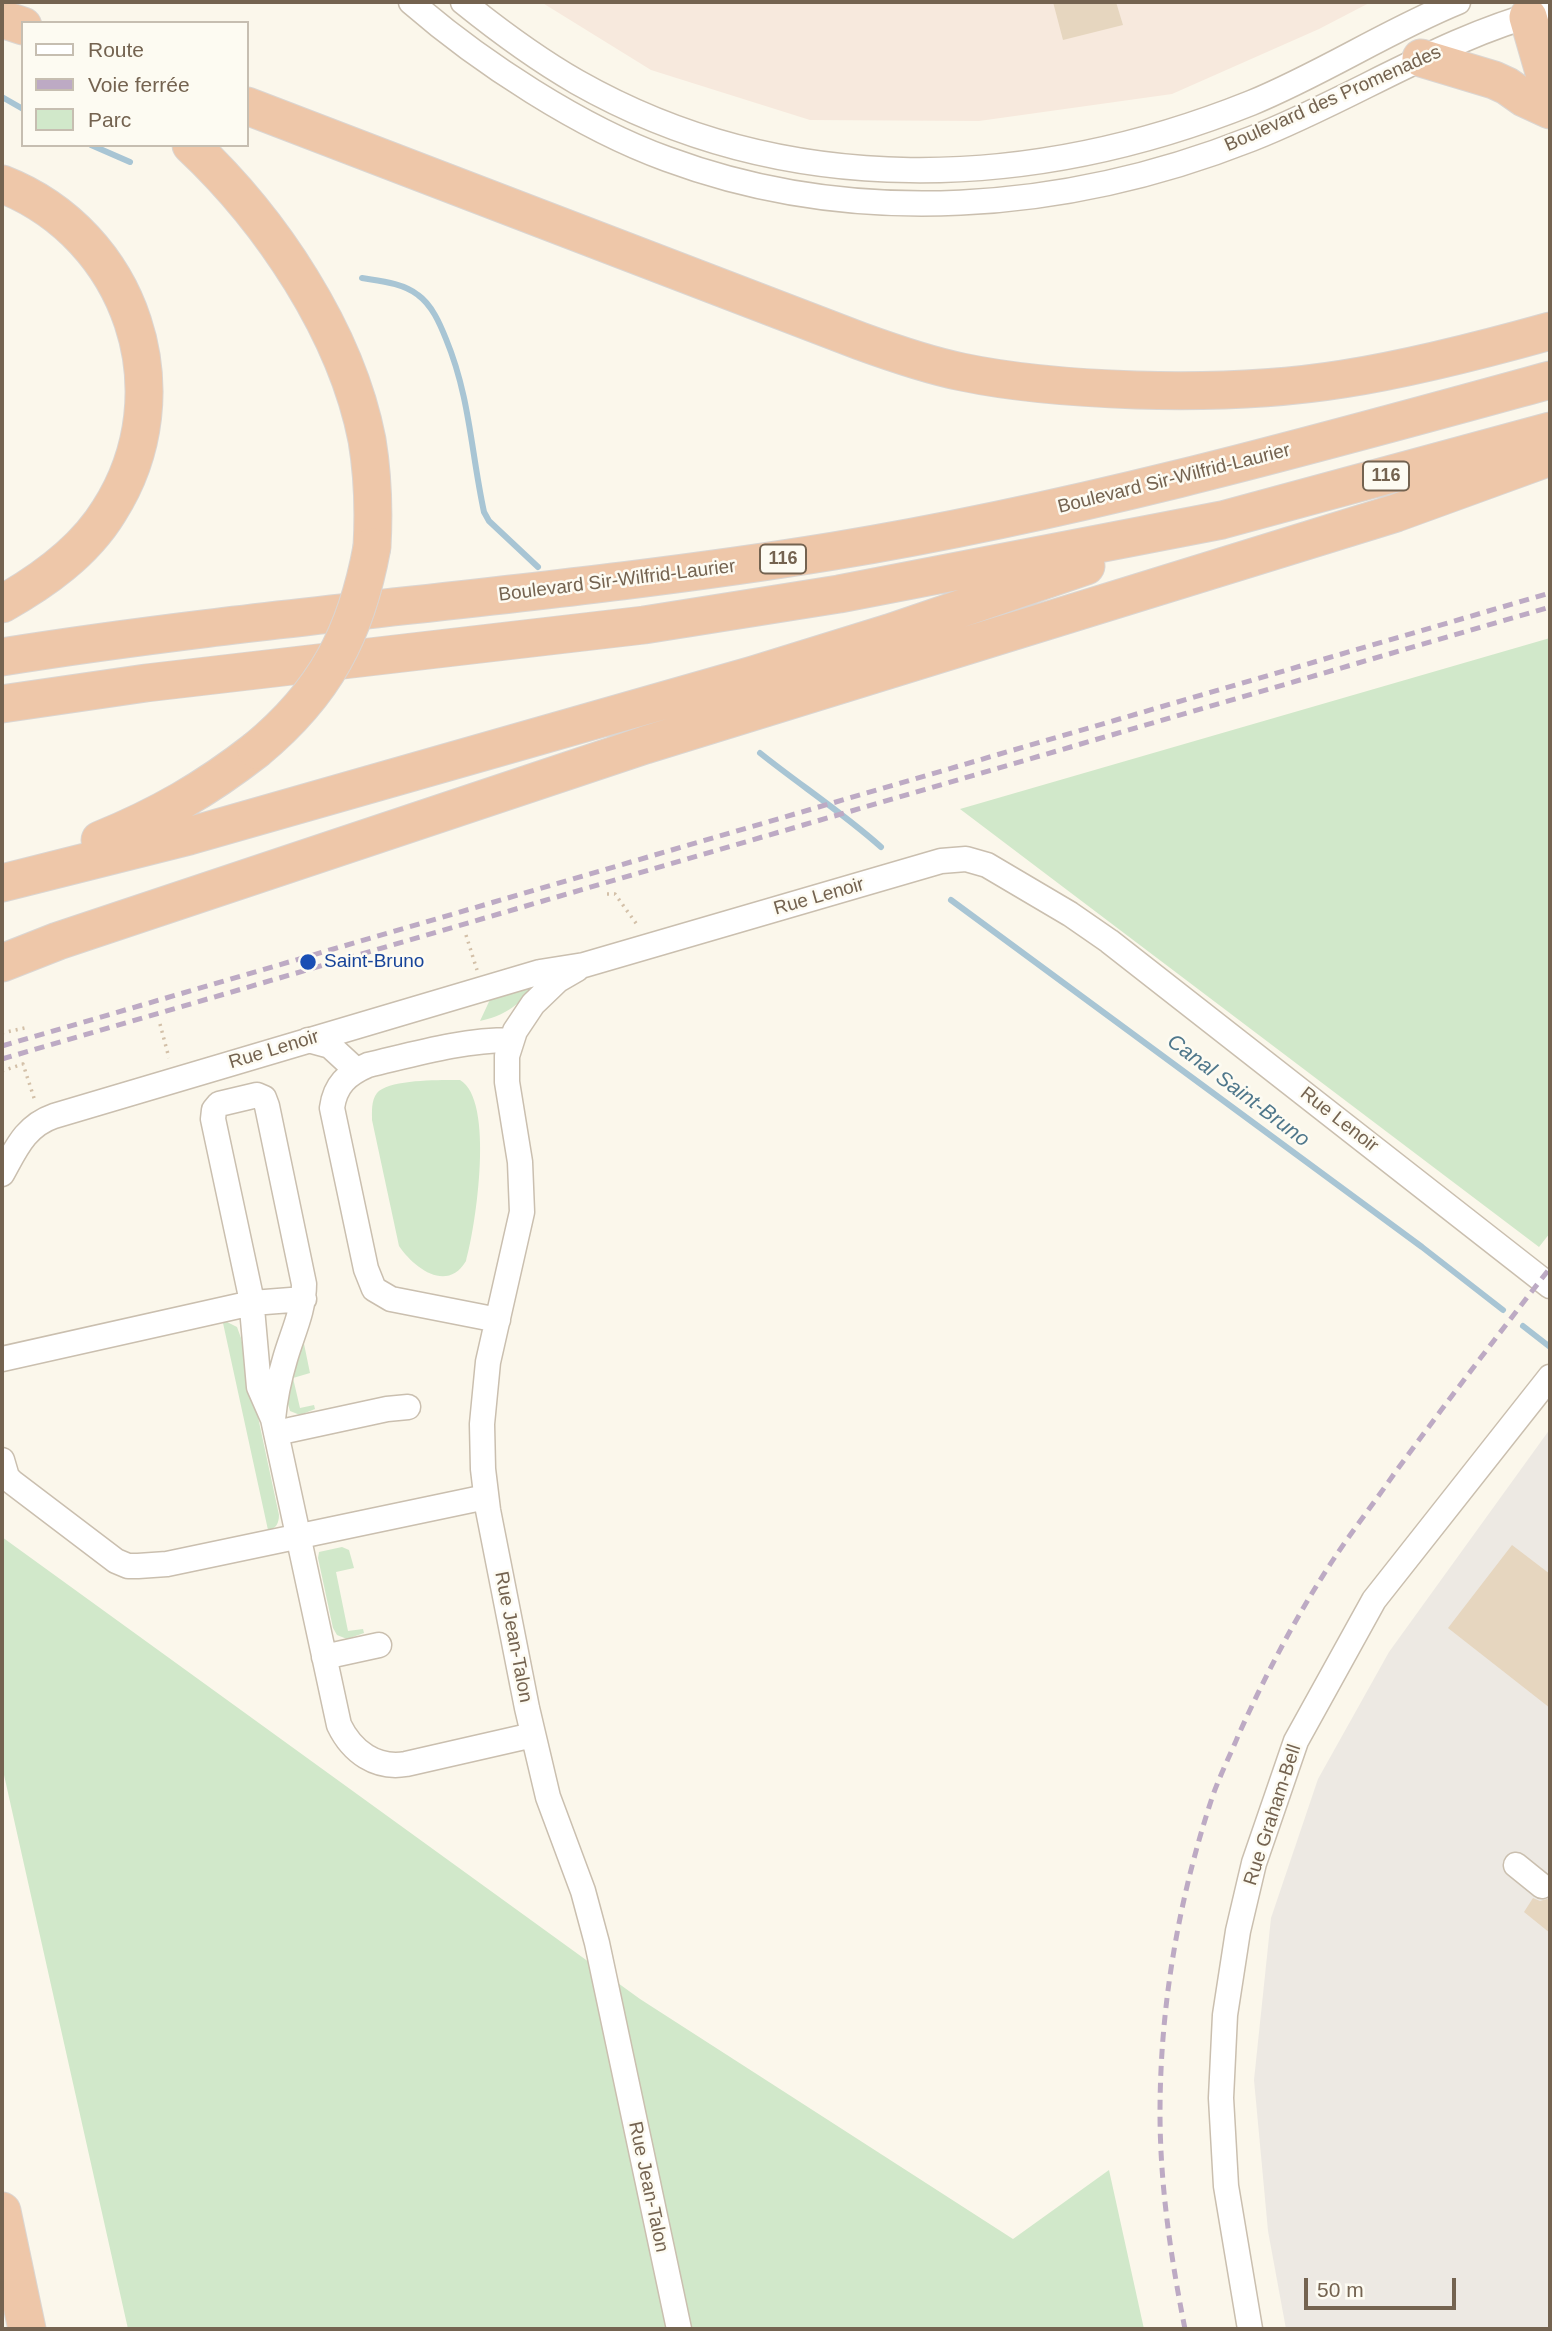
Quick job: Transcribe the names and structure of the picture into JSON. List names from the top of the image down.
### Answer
{
  "streets": {
    "highway": ["116", "Boulevard Sir-Wilfrid-Laurier"],
    "street": [
      "Boulevard des Promenades",
      "Rue Lenoir",
      "Rue Jean-Talon",
      "Rue Graham-Bell"
    ]
  },
  "crossings": [
    ["Rue Lenoir", "Rue Jean-Talon"]
  ],
  "water": ["Canal Saint-Bruno"],
  "places": ["Saint-Bruno"],
  "legend": ["Route", "Voie ferrée", "Parc"],
  "scale_bar": "50 m"
}
